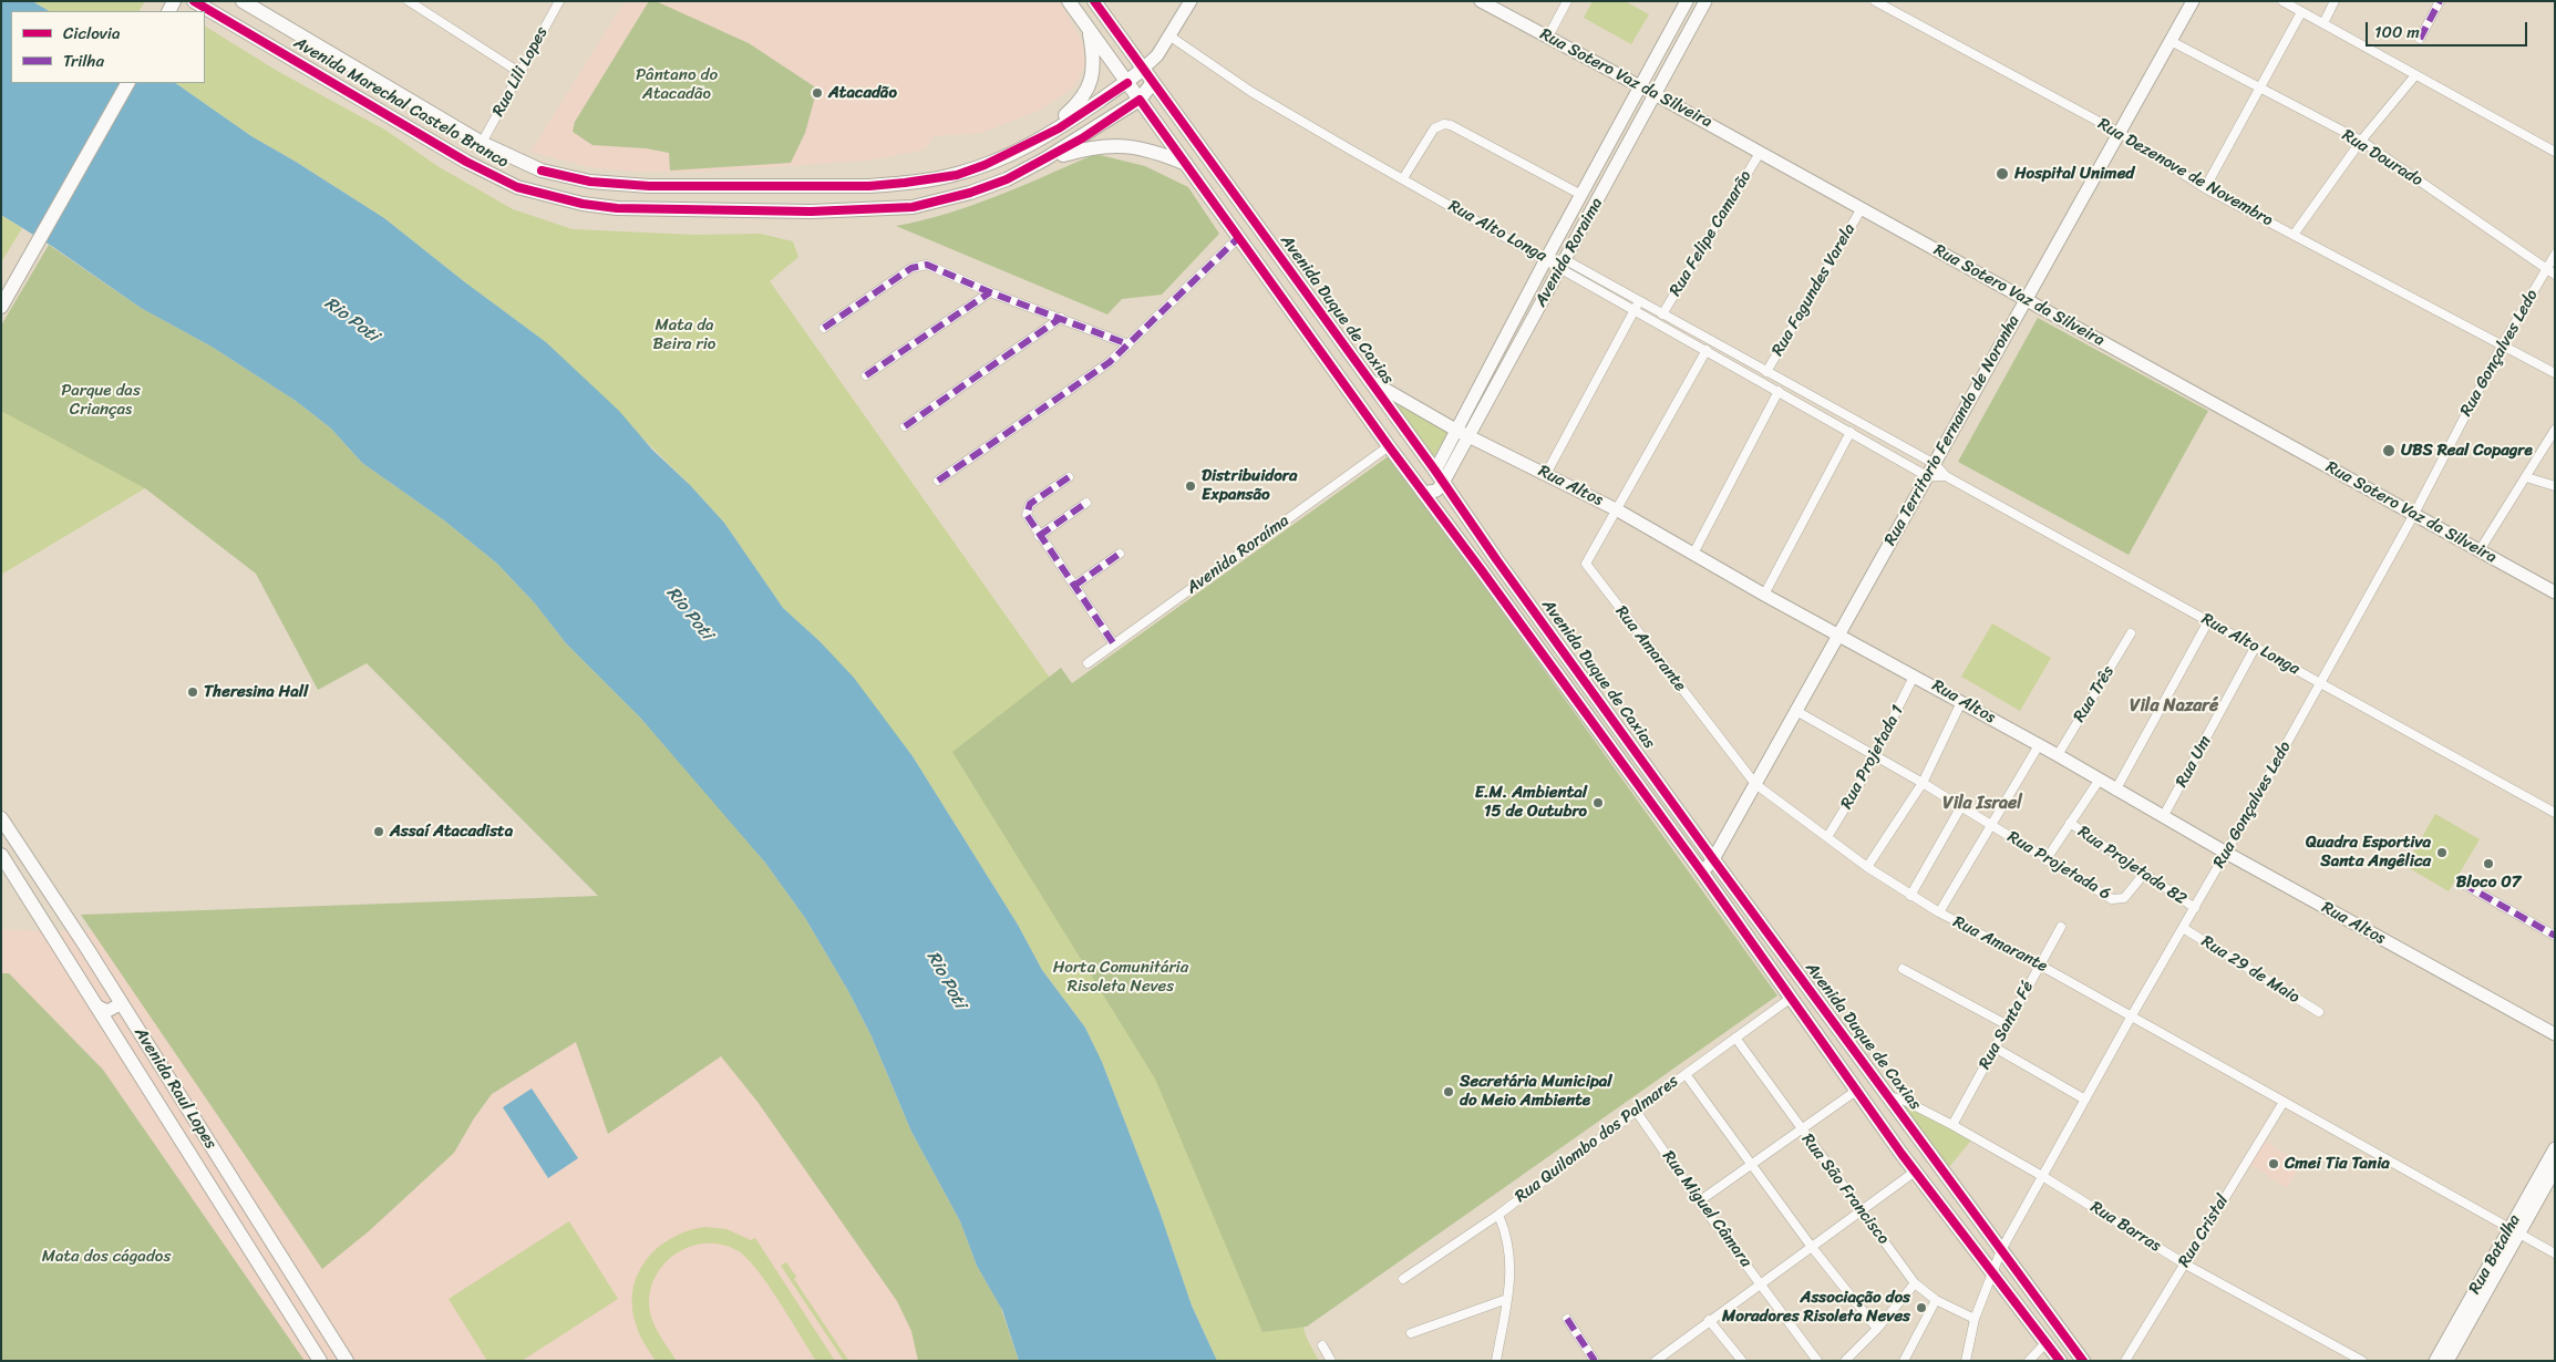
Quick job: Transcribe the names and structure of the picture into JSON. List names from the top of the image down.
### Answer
{
  "streets": {
    "main road": ["Avenida Marechal Castelo Branco", "Avenida Duque de Caxias", "Avenida Raul Lopes"],
    "street": [
      "Rua Lili Lopes",
      "Rua Sotero Vaz da Silveira",
      "Rua Dourado",
      "Rua Dezenove de Novembro",
      "Rua Alto Longa",
      "Rua Felipe Camarão",
      "Avenida Roraima",
      "Rua Fagundes Varela",
      "Rua Gonçalves Ledo",
      "Rua Territorio Fernando de Noronha",
      "Rua Altos",
      "Avenida Roraíma",
      "Rua Amarante",
      "Rua Três",
      "Rua Projetada 1",
      "Rua Um",
      "Rua Projetada 6",
      "Rua Projetada 82",
      "Rua 29 de Maio",
      "Rua Santa Fé",
      "Rua Quilombo dos Palmares",
      "Rua São Francisco",
      "Rua Miguel Câmara",
      "Rua Barras",
      "Rua Cristal",
      "Rua Batalha"
    ]
  },
  "crossings": [
    ["Rua Lili Lopes", "Avenida Marechal Castelo Branco"],
    ["Rua Sotero Vaz da Silveira", "Rua Felipe Camarão"],
    ["Rua Sotero Vaz da Silveira", "Avenida Roraima"],
    ["Rua Sotero Vaz da Silveira", "Rua Fagundes Varela"],
    ["Rua Sotero Vaz da Silveira", "Rua Gonçalves Ledo"],
    ["Rua Sotero Vaz da Silveira", "Rua Territorio Fernando de Noronha"],
    ["Avenida Marechal Castelo Branco", "Avenida Duque de Caxias"],
    ["Rua Dourado", "Rua Gonçalves Ledo"],
    ["Rua Dourado", "Rua Territorio Fernando de Noronha"],
    ["Rua Dezenove de Novembro", "Rua Gonçalves Ledo"],
    ["Rua Dezenove de Novembro", "Rua Territorio Fernando de Noronha"],
    ["Rua Alto Longa", "Rua Felipe Camarão"],
    ["Rua Alto Longa", "Avenida Roraima"],
    ["Rua Alto Longa", "Rua Fagundes Varela"],
    ["Rua Alto Longa", "Rua Gonçalves Ledo"],
    ["Rua Alto Longa", "Rua Territorio Fernando de Noronha"],
    ["Rua Alto Longa", "Rua Amarante"],
    ["Rua Alto Longa", "Rua Um"],
    ["Avenida Roraima", "Avenida Duque de Caxias"],
    ["Avenida Roraima", "Rua Altos"],
    ["Avenida Duque de Caxias", "Rua Gonçalves Ledo"],
    ["Avenida Duque de Caxias", "Rua Territorio Fernando de Noronha"],
    ["Avenida Duque de Caxias", "Rua Altos"],
    ["Avenida Duque de Caxias", "Avenida Roraíma"],
    ["Avenida Duque de Caxias", "Rua Quilombo dos Palmares"],
    ["Avenida Duque de Caxias", "Rua Barras"],
    ["Rua Gonçalves Ledo", "Rua Altos"],
    ["Rua Gonçalves Ledo", "Rua Amarante"],
    ["Rua Gonçalves Ledo", "Rua Projetada 82"],
    ["Rua Gonçalves Ledo", "Rua 29 de Maio"],
    ["Rua Gonçalves Ledo", "Rua São Francisco"],
    ["Rua Gonçalves Ledo", "Rua Barras"],
    ["Rua Territorio Fernando de Noronha", "Rua Altos"],
    ["Rua Territorio Fernando de Noronha", "Rua Amarante"],
    ["Rua Territorio Fernando de Noronha", "Rua Projetada 6"],
    ["Rua Altos", "Rua Amarante"],
    ["Rua Altos", "Rua Três"],
    ["Rua Altos", "Rua Projetada 1"],
    ["Rua Altos", "Rua Um"],
    ["Rua Amarante", "Rua Projetada 1"],
    ["Rua Amarante", "Rua Santa Fé"],
    ["Rua Amarante", "Rua Cristal"],
    ["Rua Amarante", "Rua Batalha"],
    ["Rua Projetada 1", "Rua Projetada 6"],
    ["Rua Projetada 6", "Rua Projetada 82"],
    ["Rua Santa Fé", "Rua Barras"],
    ["Rua Quilombo dos Palmares", "Rua São Francisco"],
    ["Rua Quilombo dos Palmares", "Rua Miguel Câmara"],
    ["Rua Barras", "Rua Cristal"]
  ],
  "districts": ["Vila Nazaré", "Vila Israel"],
  "water": ["Rio Poti"],
  "parks": [
    "Pântano do Atacadão",
    "Mata da Beira rio",
    "Parque das Crianças",
    "Horta Comunitária Risoleta Neves",
    "Mata dos cágados"
  ],
  "places": [
    "Atacadão",
    "Hospital Unimed",
    "UBS Real Copagre",
    "Distribuidora Expansão",
    "Theresina Hall",
    "E.M. Ambiental 15 de Outubro",
    "Assaí Atacadista",
    "Quadra Esportiva Santa Angêlica",
    "Bloco 07",
    "Secretária Municipal do Meio Ambiente",
    "Cmei Tia Tania",
    "Associação dos Moradores Risoleta Neves"
  ],
  "legend": ["Ciclovia", "Trilha"],
  "scale_bar": "100 m"
}
